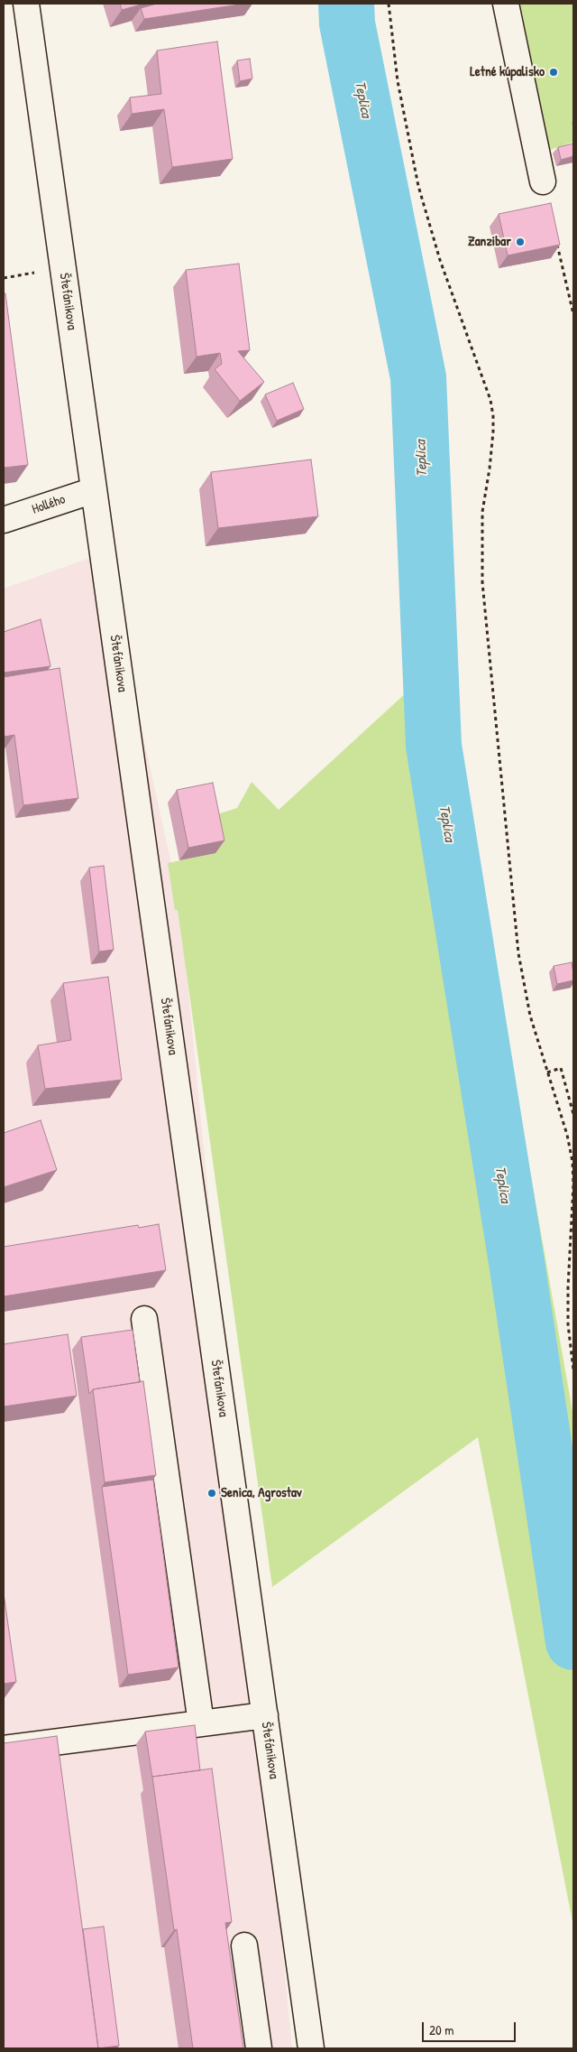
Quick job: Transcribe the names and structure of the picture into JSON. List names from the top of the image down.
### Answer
{
  "streets": {
    "street": ["Štefánikova", "Hollého"]
  },
  "crossings": [
    ["Štefánikova", "Hollého"]
  ],
  "water": ["Teplica"],
  "places": ["Letné kúpalisko", "Zanzibar", "Senica, Agrostav"],
  "scale_bar": "20 m"
}
